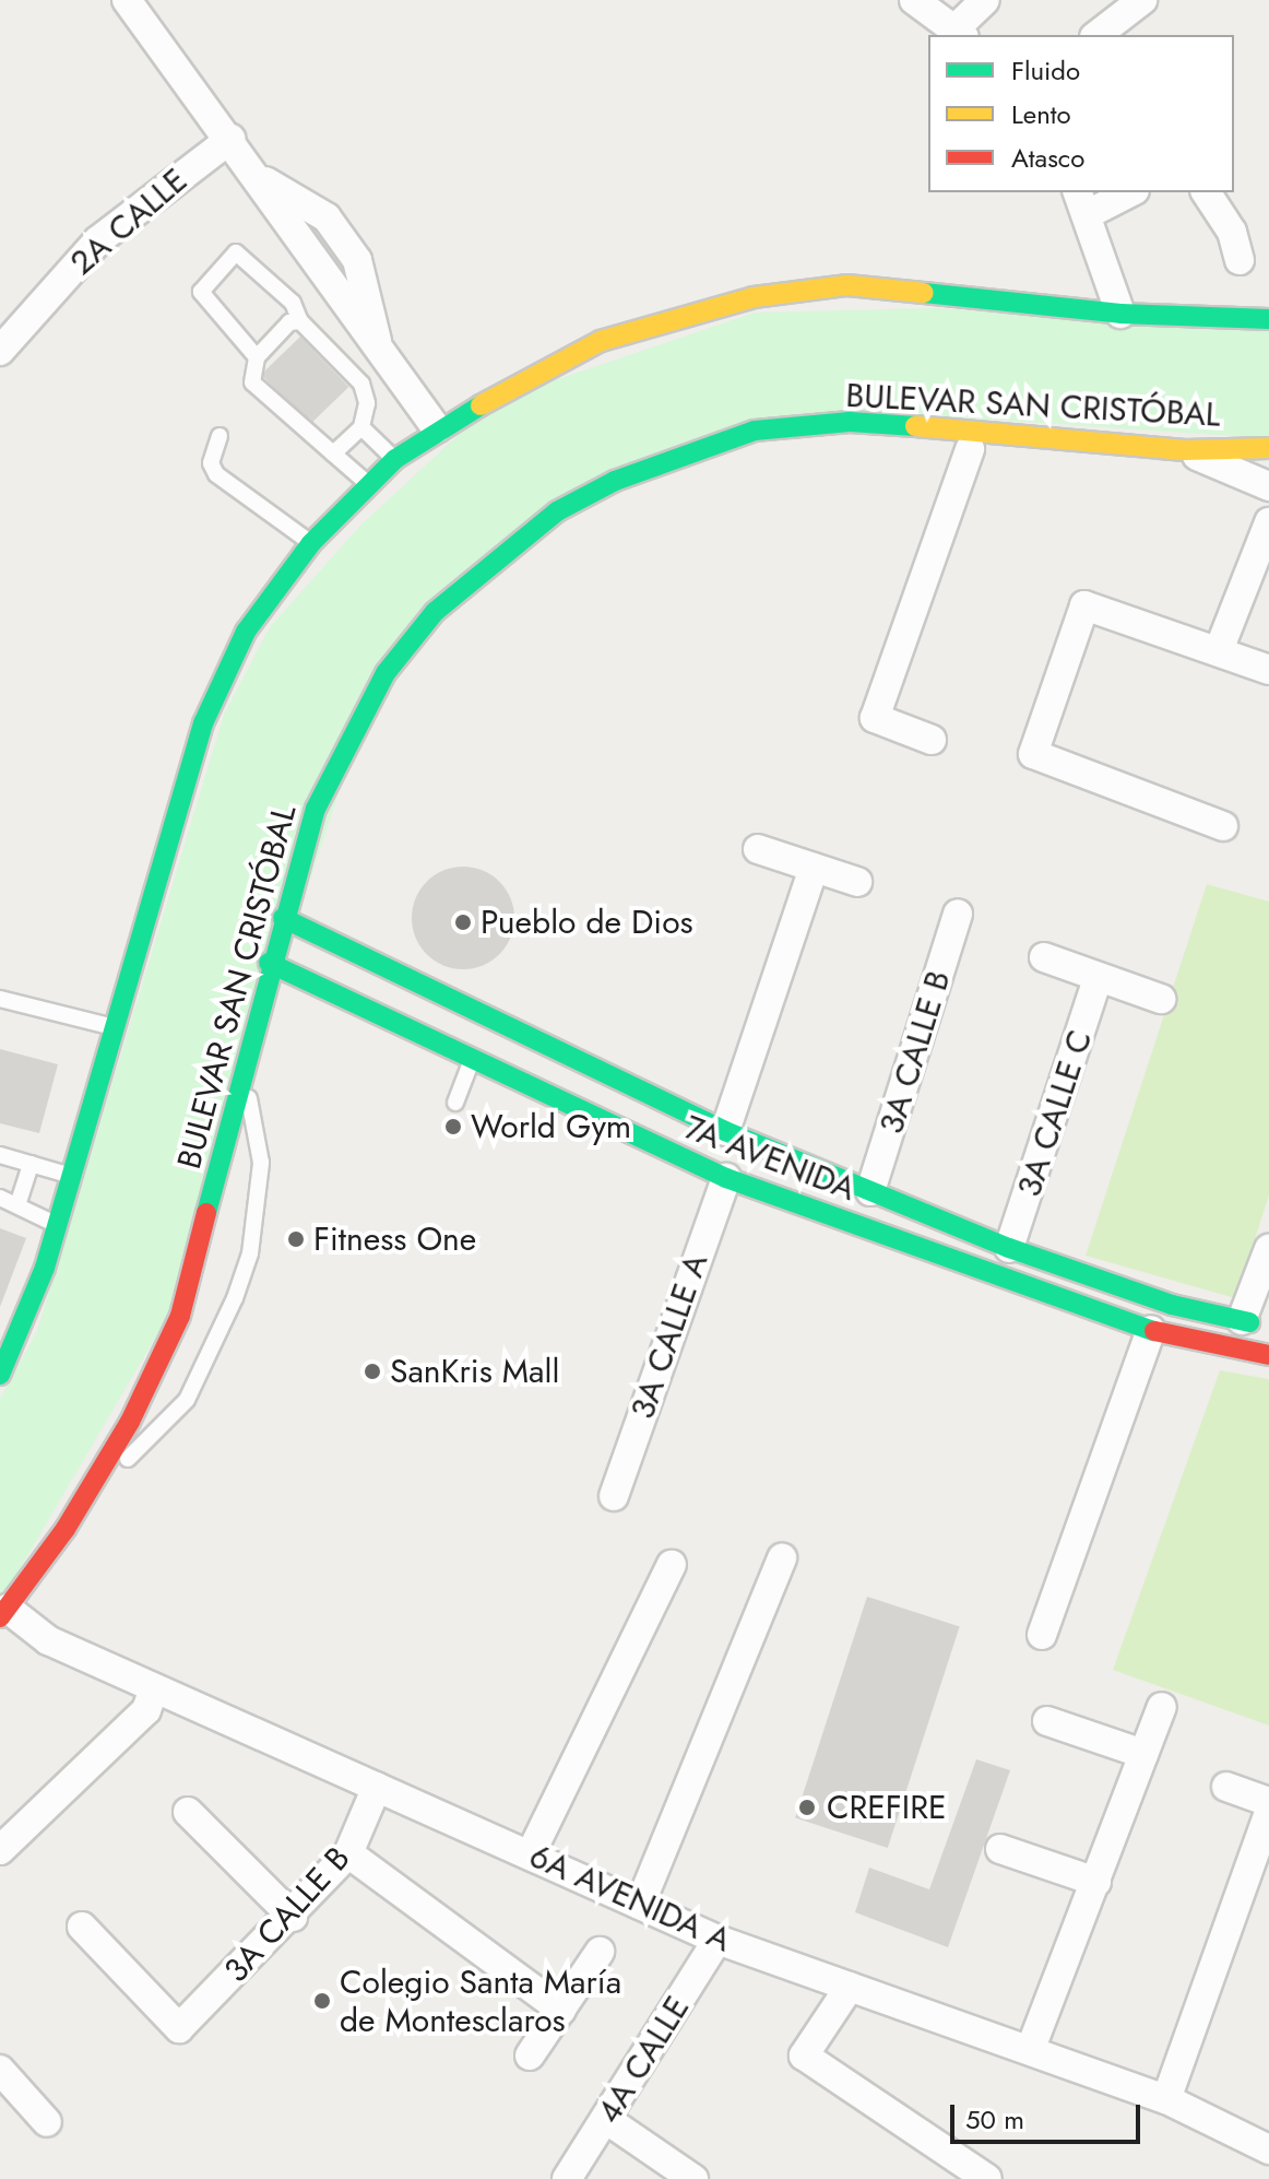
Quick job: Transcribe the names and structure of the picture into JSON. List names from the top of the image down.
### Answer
{
  "streets": {
    "main road": ["BULEVAR SAN CRISTÓBAL", "7A AVENIDA"],
    "street": [
      "2A CALLE",
      "3A CALLE B",
      "3A CALLE C",
      "3A CALLE A",
      "6A AVENIDA A",
      "4A CALLE"
    ]
  },
  "crossings": [
    ["BULEVAR SAN CRISTÓBAL", "7A AVENIDA"],
    ["BULEVAR SAN CRISTÓBAL", "6A AVENIDA A"],
    ["3A CALLE B", "7A AVENIDA"],
    ["3A CALLE B", "6A AVENIDA A"],
    ["3A CALLE C", "7A AVENIDA"],
    ["7A AVENIDA", "3A CALLE A"],
    ["6A AVENIDA A", "4A CALLE"]
  ],
  "places": [
    "Pueblo de Dios",
    "World Gym",
    "Fitness One",
    "SanKris Mall",
    "CREFIRE",
    "Colegio Santa María de Montesclaros"
  ],
  "legend": ["Fluido", "Lento", "Atasco"],
  "scale_bar": "50 m"
}
